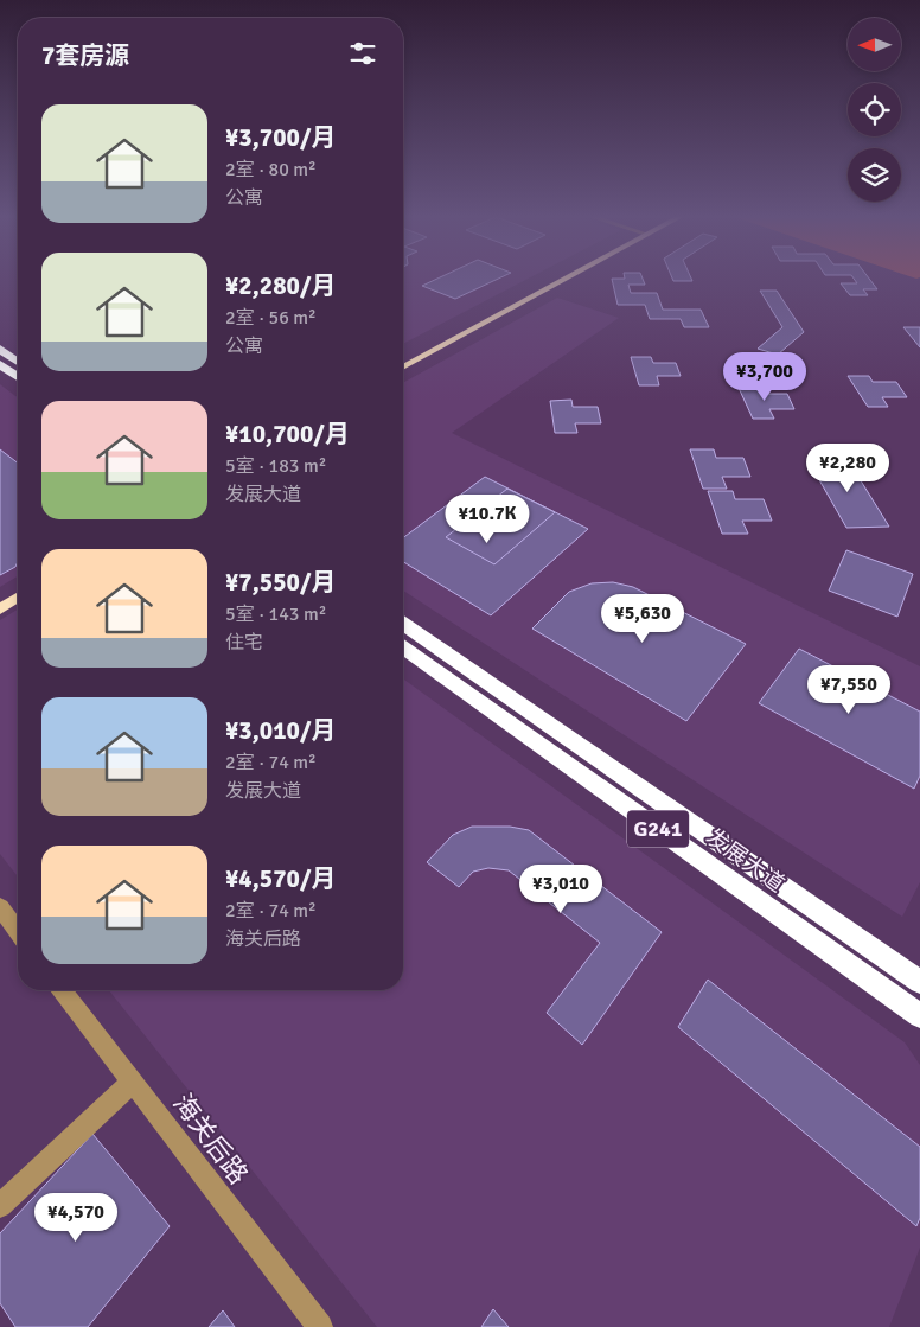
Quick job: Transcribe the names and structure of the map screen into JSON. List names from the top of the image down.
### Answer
{
  "streets": {
    "highway": ["G241", "发展大道"],
    "street": ["海关后路"]
  },
  "north": "left",
  "page": {
    "heading": "7套房源",
    "list": [
      {
        "name": "¥3,700/月",
        "note": "2室 · 80 m² · 公寓"
      },
      {
        "name": "¥2,280/月",
        "note": "2室 · 56 m² · 公寓"
      },
      {
        "name": "¥10,700/月",
        "note": "5室 · 183 m² · 发展大道"
      },
      {
        "name": "¥7,550/月",
        "note": "5室 · 143 m² · 住宅"
      },
      {
        "name": "¥3,010/月",
        "note": "2室 · 74 m² · 发展大道"
      },
      {
        "name": "¥4,570/月",
        "note": "2室 · 74 m² · 海关后路"
      }
    ],
    "price": [
      "¥3,700",
      "¥2,280",
      "¥10.7K",
      "¥5,630",
      "¥7,550",
      "¥3,010",
      "¥4,570"
    ]
  }
}
